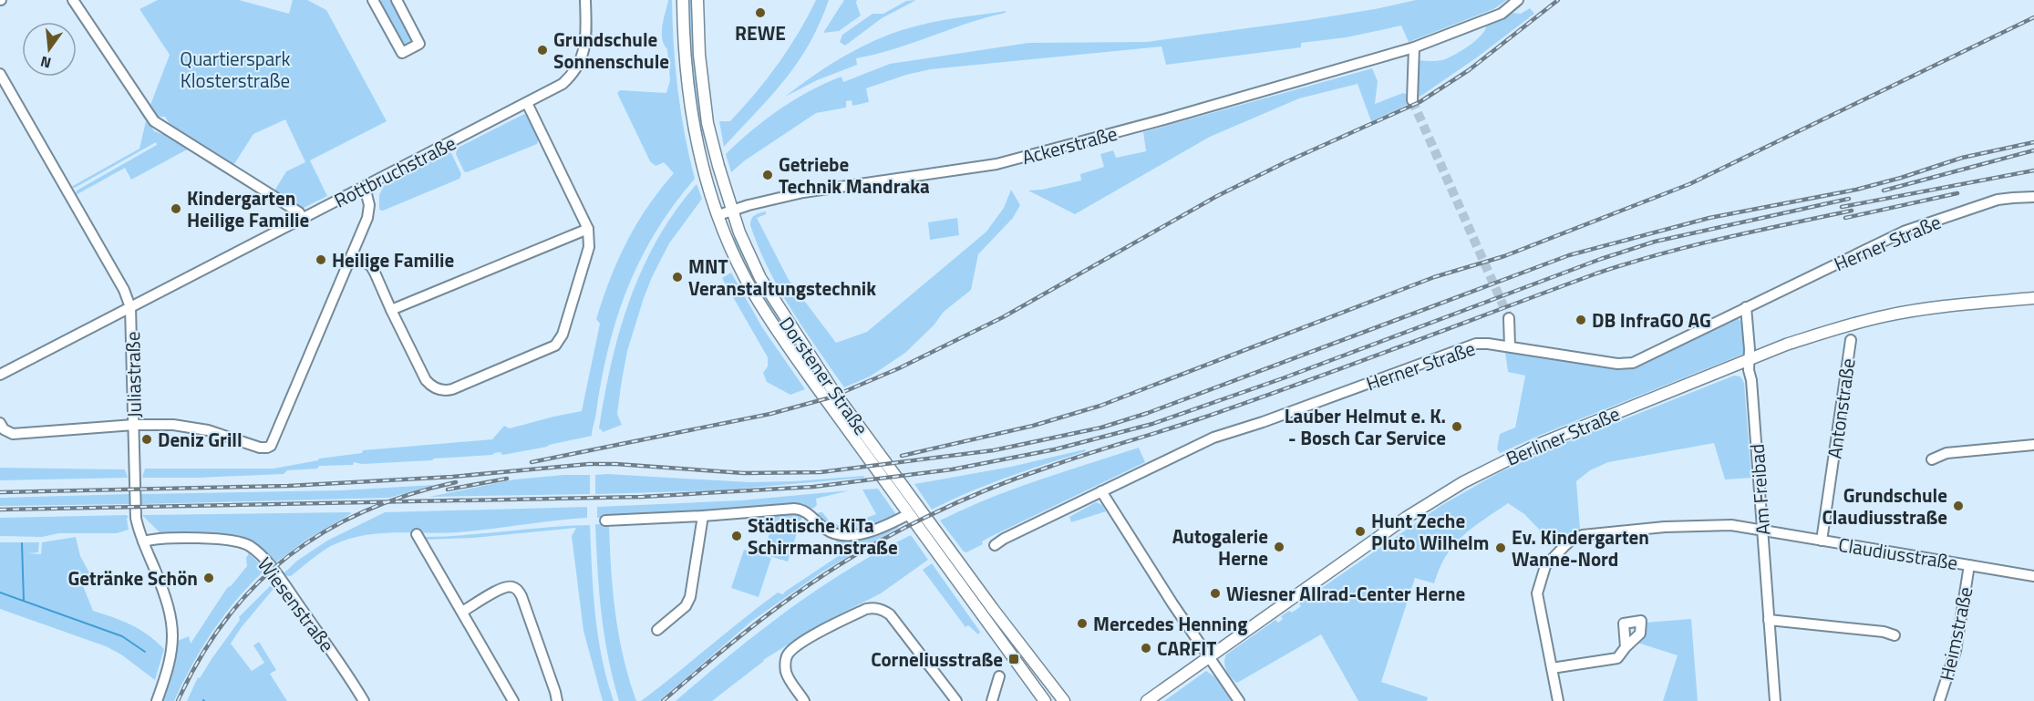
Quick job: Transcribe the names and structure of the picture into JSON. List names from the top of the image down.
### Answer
{
  "streets": {
    "main road": ["Dorstener Straße", "Berliner Straße"],
    "street": [
      "Ackerstraße",
      "Rottbruchstraße",
      "Herner Straße",
      "Juliastraße",
      "Antonstraße",
      "Am Freibad",
      "Claudiusstraße",
      "Wiesenstraße",
      "Heimstraße"
    ]
  },
  "crossings": [
    ["Ackerstraße", "Dorstener Straße"],
    ["Rottbruchstraße", "Juliastraße"],
    ["Juliastraße", "Wiesenstraße"],
    ["Antonstraße", "Claudiusstraße"],
    ["Berliner Straße", "Am Freibad"],
    ["Am Freibad", "Claudiusstraße"],
    ["Claudiusstraße", "Heimstraße"]
  ],
  "parks": ["Quartierspark Klosterstraße"],
  "places": {
    "other": [
      "REWE",
      "Grundschule Sonnenschule",
      "Getriebe Technik Mandraka",
      "Kindergarten Heilige Familie",
      "Heilige Familie",
      "MNT Veranstaltungstechnik",
      "DB InfraGO AG",
      "Lauber Helmut e. K. - Bosch Car Service",
      "Deniz Grill",
      "Grundschule Claudiusstraße",
      "Hunt Zeche Pluto Wilhelm",
      "Städtische KiTa Schirrmannstraße",
      "Autogalerie Herne",
      "Ev. Kindergarten Wanne-Nord",
      "Getränke Schön",
      "Wiesner Allrad-Center Herne",
      "Mercedes Henning",
      "CARFIT"
    ],
    "transit": ["Corneliusstraße"]
  },
  "north": "bottom"
}
